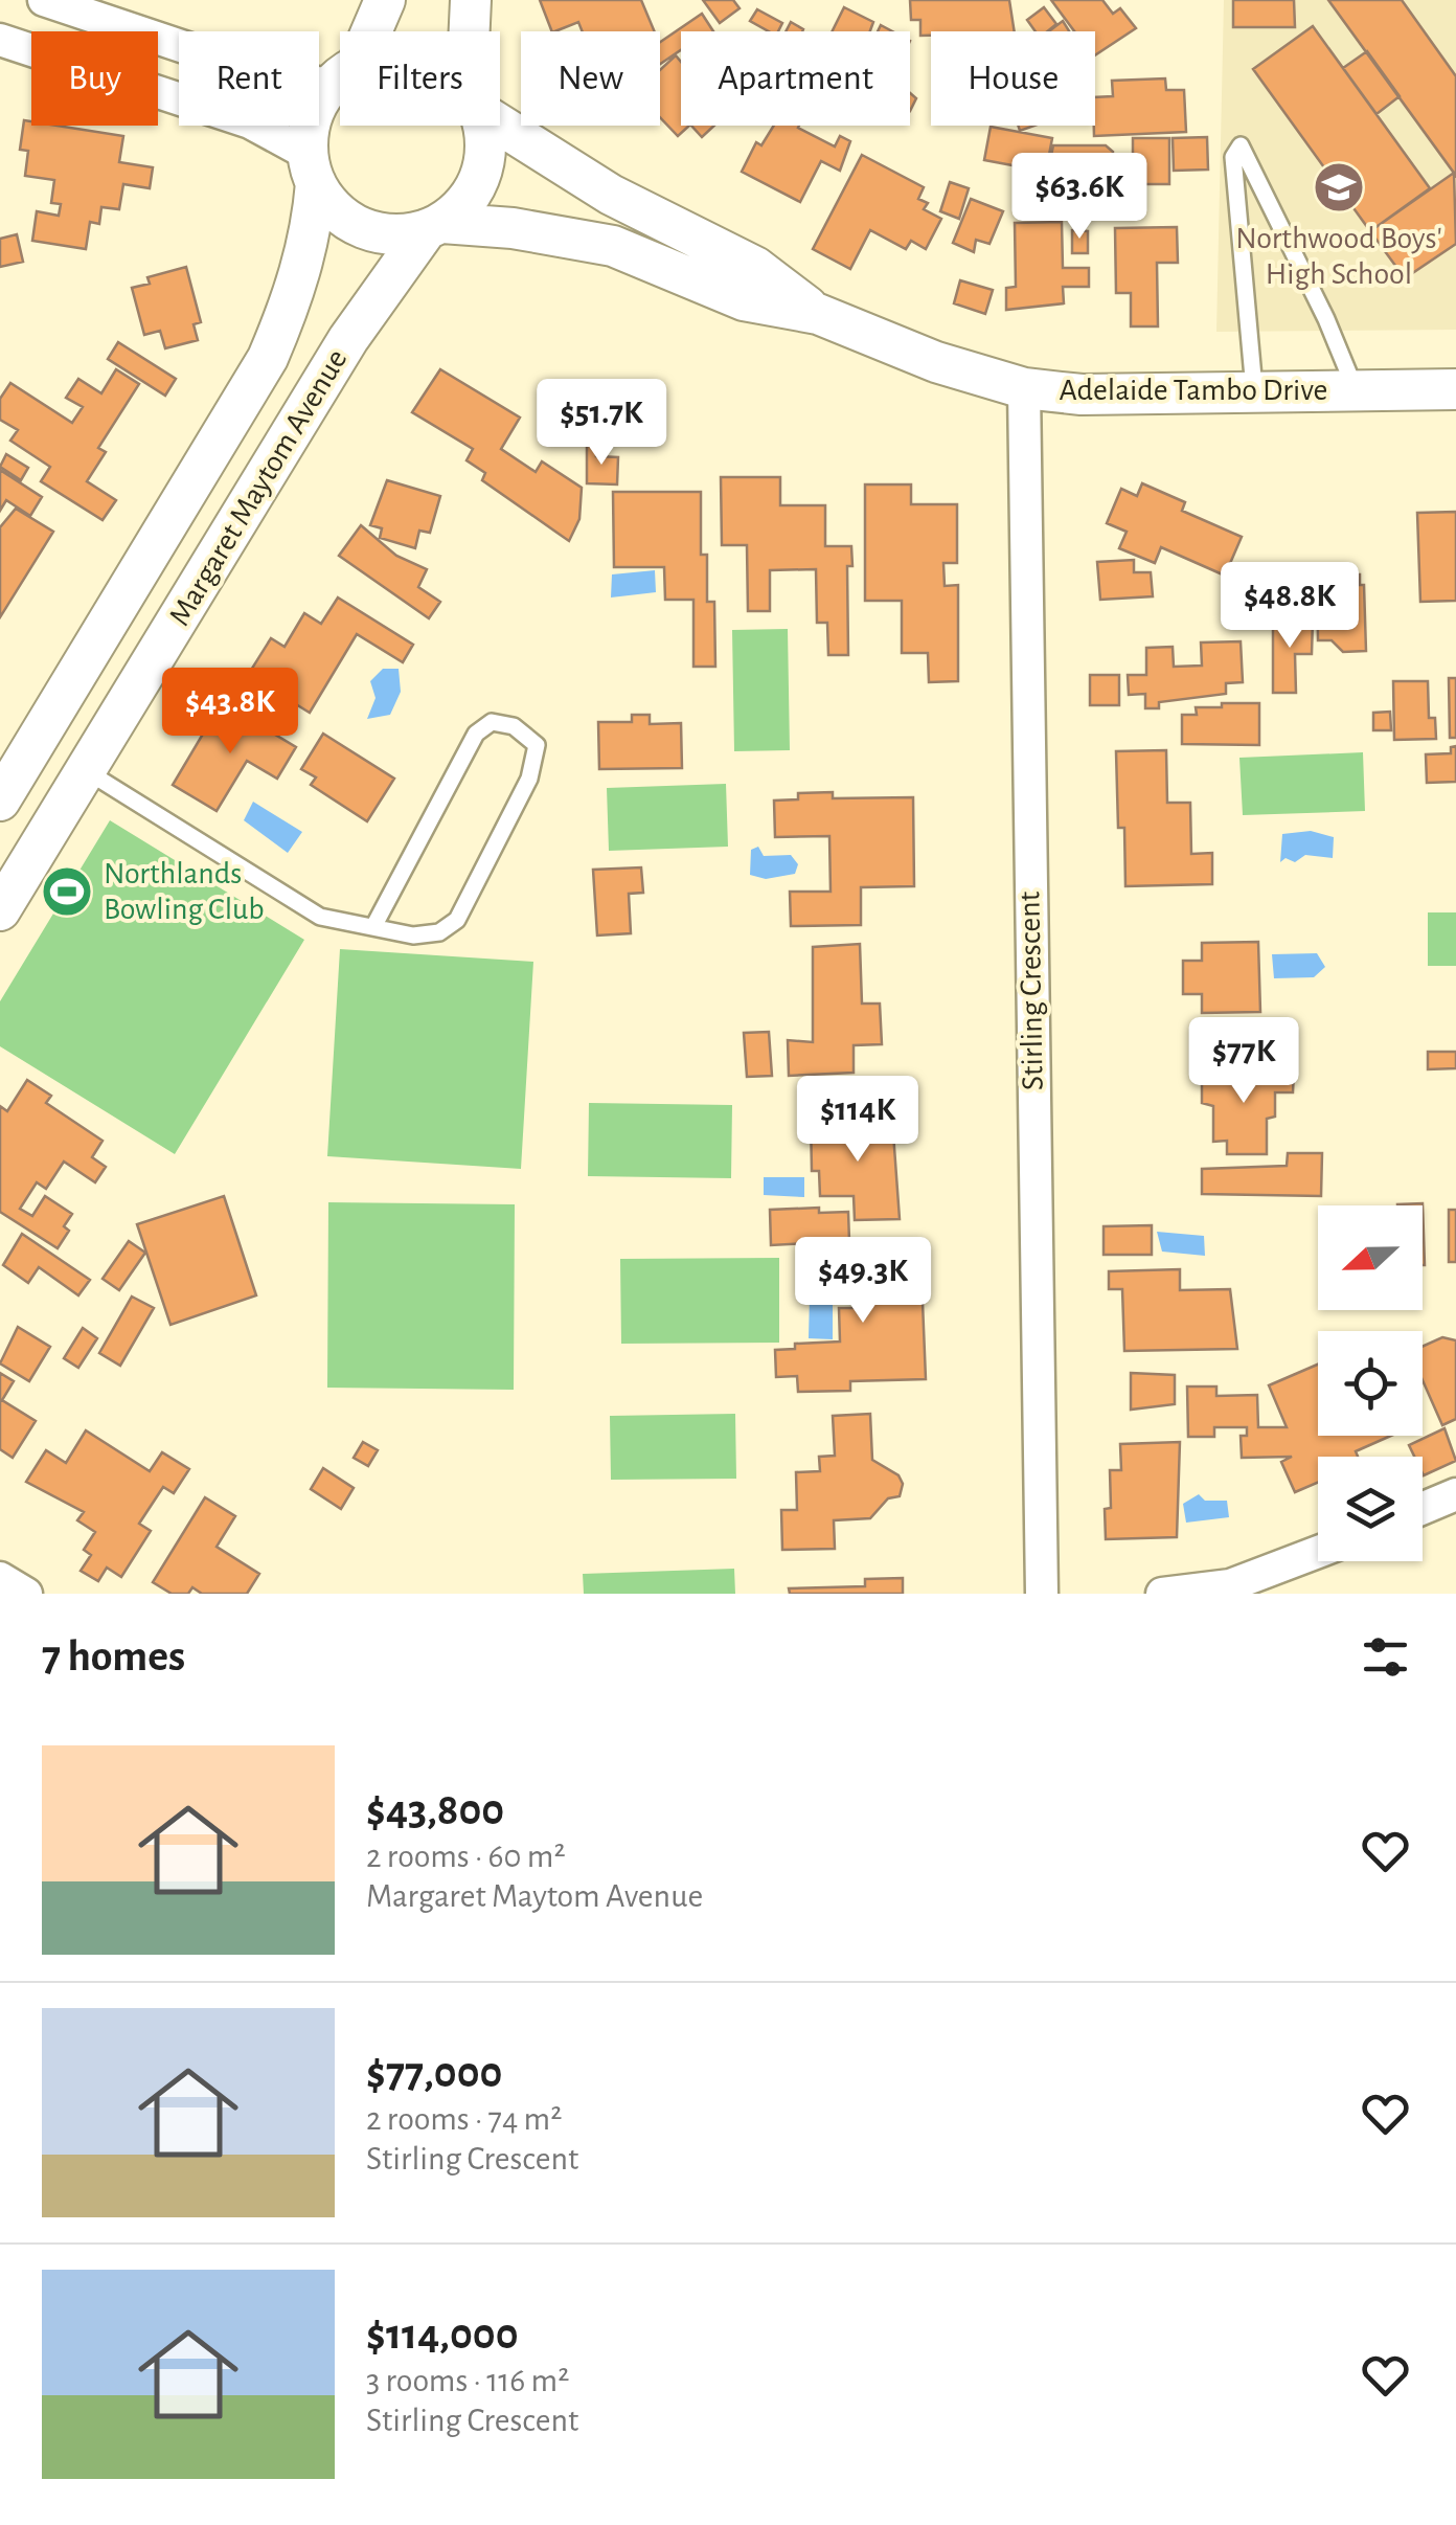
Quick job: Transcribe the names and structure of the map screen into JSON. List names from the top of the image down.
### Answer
{
  "streets": {
    "street": ["Adelaide Tambo Drive", "Margaret Maytom Avenue", "Stirling Crescent"]
  },
  "crossings": [
    ["Adelaide Tambo Drive", "Margaret Maytom Avenue"],
    ["Adelaide Tambo Drive", "Stirling Crescent"]
  ],
  "places": {
    "school or university": ["Northwood Boys' High School"],
    "sports": ["Northlands Bowling Club"]
  },
  "north": "left",
  "page": {
    "chip": [
      "Buy",
      "Rent",
      "Filters",
      "New",
      "Apartment",
      "House"
    ],
    "price": [
      "$63.6K",
      "$51.7K",
      "$48.8K",
      "$43.8K",
      "$77K",
      "$114K",
      "$49.3K"
    ],
    "heading": "7 homes",
    "list": [
      {
        "name": "$43,800",
        "note": "2 rooms · 60 m² · Margaret Maytom Avenue"
      },
      {
        "name": "$77,000",
        "note": "2 rooms · 74 m² · Stirling Crescent"
      },
      {
        "name": "$114,000",
        "note": "3 rooms · 116 m² · Stirling Crescent"
      }
    ]
  }
}
